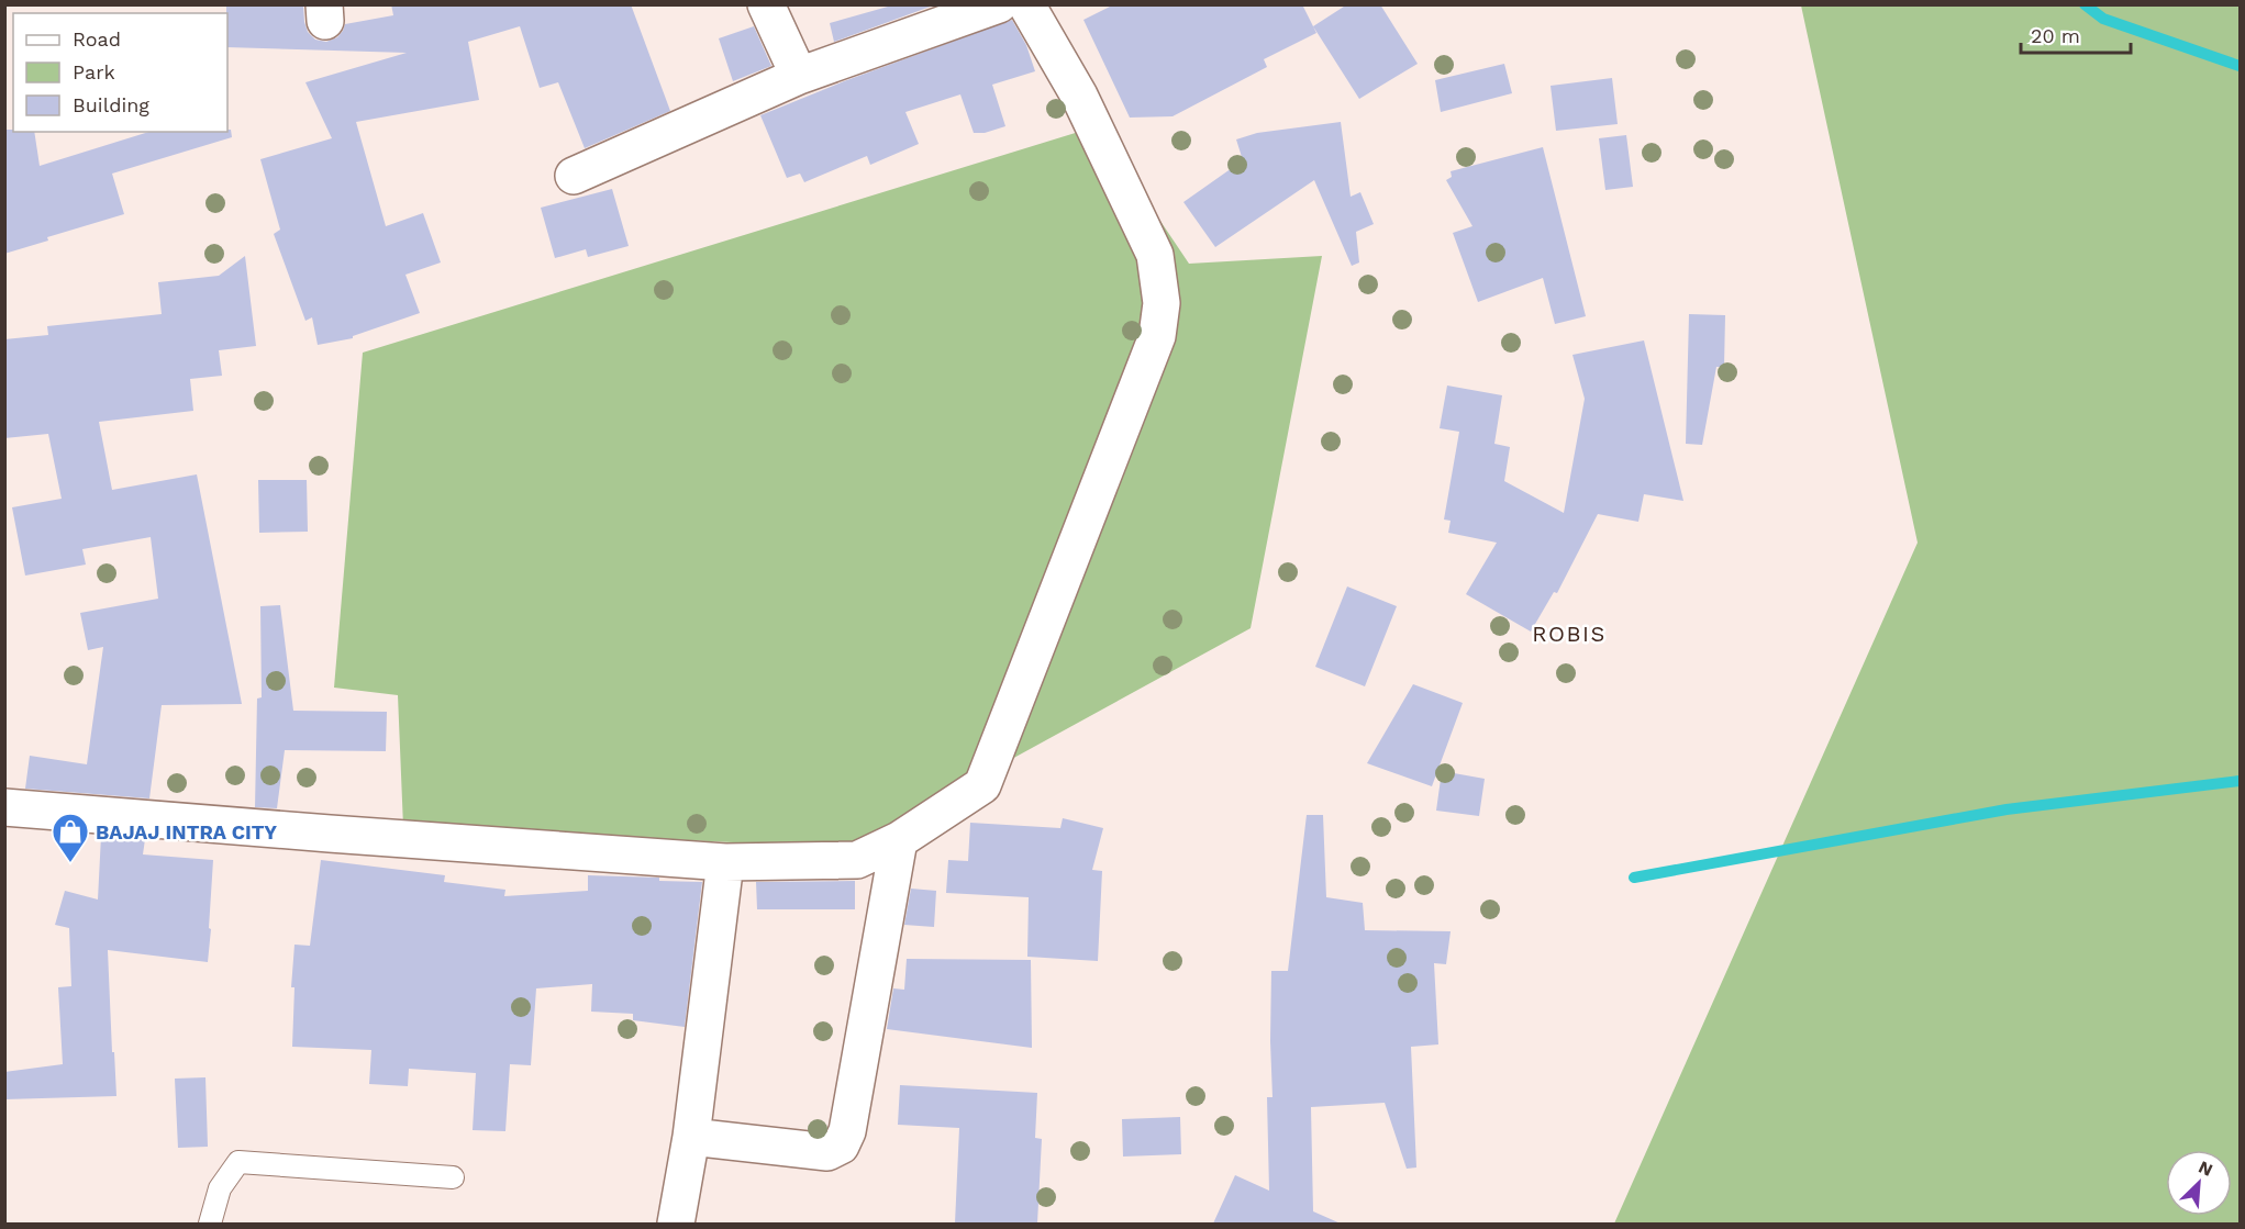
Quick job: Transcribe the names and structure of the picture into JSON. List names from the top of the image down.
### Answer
{
  "districts": ["ROBIS"],
  "places": {
    "shop": ["BAJAJ INTRA CITY"]
  },
  "legend": ["Road", "Park", "Building"],
  "scale_bar": "20 m",
  "north": "top right"
}
